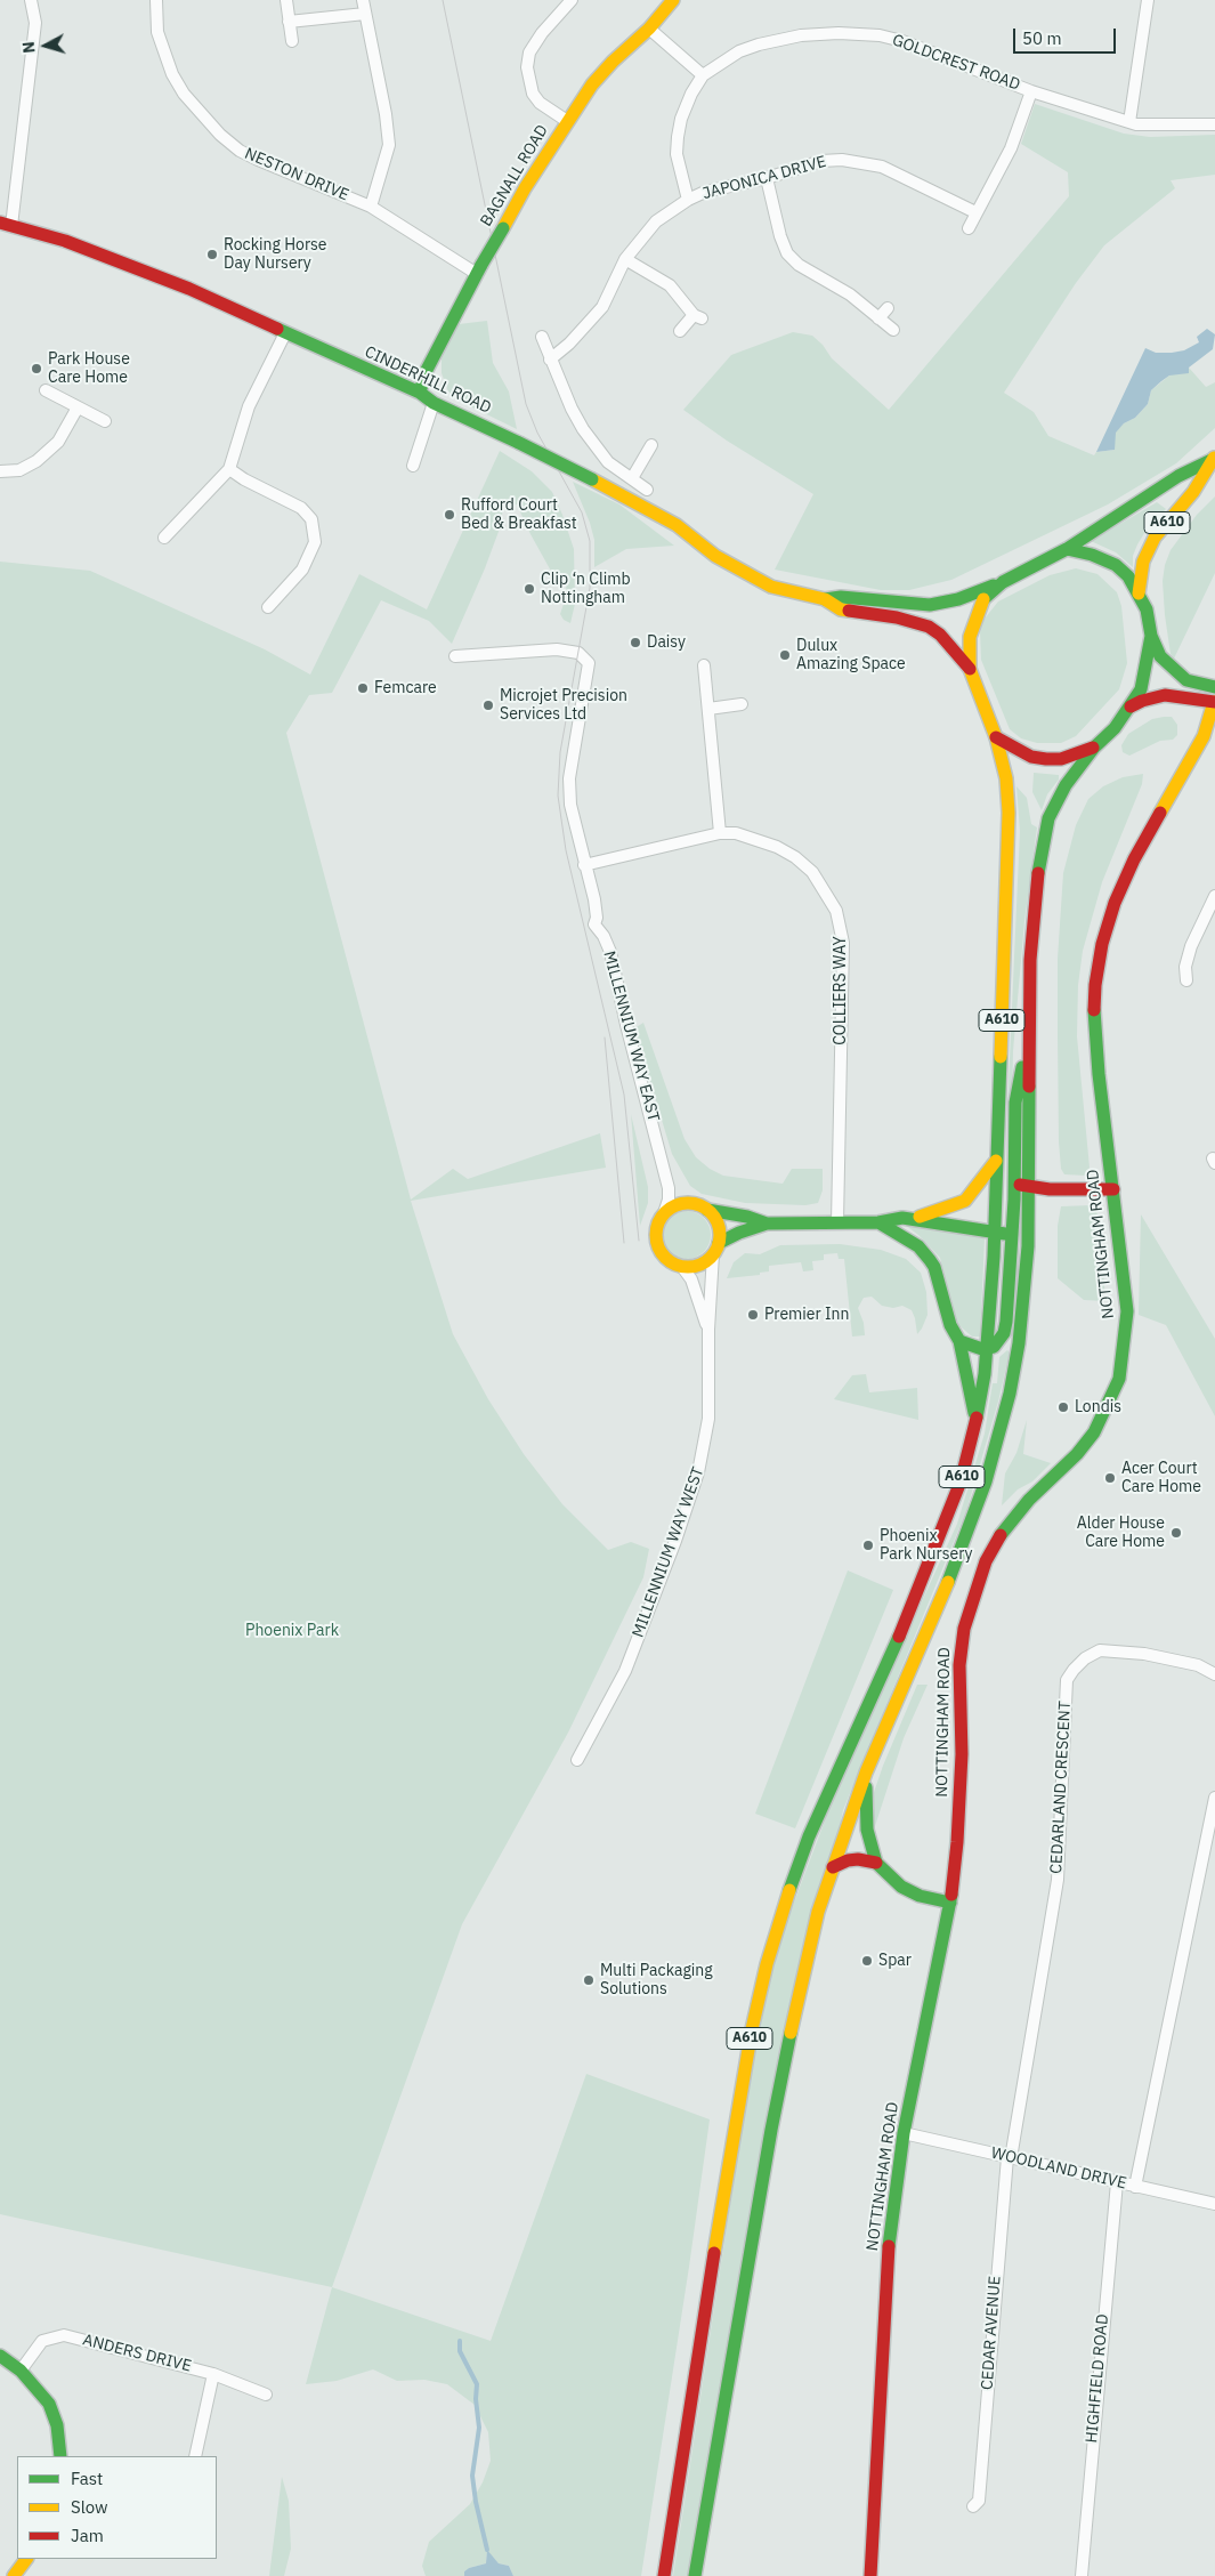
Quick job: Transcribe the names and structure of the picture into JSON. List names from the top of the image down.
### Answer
{
  "streets": {
    "main road": [
      "BAGNALL ROAD",
      "CINDERHILL ROAD",
      "A610",
      "NOTTINGHAM ROAD"
    ],
    "street": [
      "GOLDCREST ROAD",
      "NESTON DRIVE",
      "JAPONICA DRIVE",
      "COLLIERS WAY",
      "MILLENNIUM WAY EAST",
      "MILLENNIUM WAY WEST",
      "CEDARLAND CRESCENT",
      "WOODLAND DRIVE",
      "CEDAR AVENUE",
      "ANDERS DRIVE",
      "HIGHFIELD ROAD"
    ]
  },
  "crossings": [
    ["GOLDCREST ROAD", "JAPONICA DRIVE"],
    ["NESTON DRIVE", "BAGNALL ROAD"],
    ["BAGNALL ROAD", "CINDERHILL ROAD"],
    ["CINDERHILL ROAD", "A610"],
    ["COLLIERS WAY", "MILLENNIUM WAY EAST"],
    ["MILLENNIUM WAY EAST", "MILLENNIUM WAY WEST"],
    ["NOTTINGHAM ROAD", "WOODLAND DRIVE"],
    ["CEDARLAND CRESCENT", "WOODLAND DRIVE"],
    ["CEDARLAND CRESCENT", "CEDAR AVENUE"],
    ["WOODLAND DRIVE", "CEDAR AVENUE"],
    ["WOODLAND DRIVE", "HIGHFIELD ROAD"]
  ],
  "parks": ["Phoenix Park"],
  "places": [
    "Rocking Horse Day Nursery",
    "Park House Care Home",
    "Rufford Court Bed & Breakfast",
    "Clip ‘n Climb Nottingham",
    "Daisy",
    "Dulux Amazing Space",
    "Femcare",
    "Microjet Precision Services Ltd",
    "Premier Inn",
    "Londis",
    "Acer Court Care Home",
    "Alder House Care Home",
    "Phoenix Park Nursery",
    "Spar",
    "Multi Packaging Solutions"
  ],
  "legend": ["Fast", "Slow", "Jam"],
  "scale_bar": "50 m",
  "north": "left"
}
